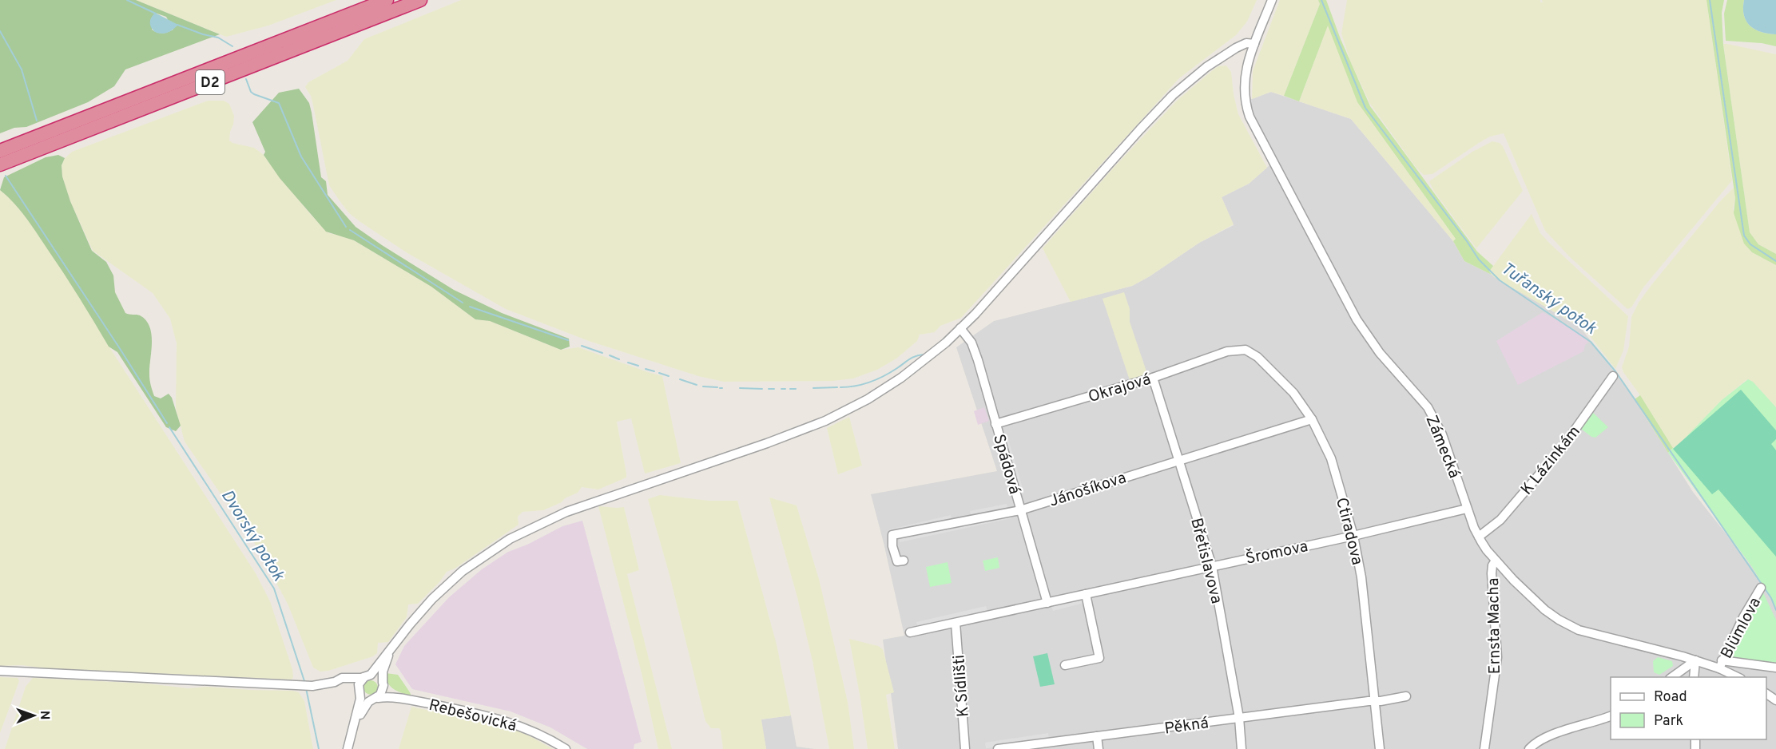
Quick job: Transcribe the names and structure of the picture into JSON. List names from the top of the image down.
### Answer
{
  "streets": {
    "highway": ["D2"],
    "street": [
      "Okrajová",
      "Zámecká",
      "K Lázinkám",
      "Spádová",
      "Jánošíkova",
      "Ctiradova",
      "Šromova",
      "Břetislavova",
      "Ernsta Macha",
      "Blümlova",
      "K Sídlišti",
      "Rebešovická",
      "Pěkná"
    ]
  },
  "crossings": [
    ["Okrajová", "Spádová"],
    ["Okrajová", "Ctiradova"],
    ["Okrajová", "Břetislavova"],
    ["Zámecká", "K Lázinkám"],
    ["Zámecká", "Šromova"],
    ["Zámecká", "Ernsta Macha"],
    ["Zámecká", "Blümlova"],
    ["Spádová", "Jánošíkova"],
    ["Spádová", "Šromova"],
    ["Jánošíkova", "Ctiradova"],
    ["Jánošíkova", "Břetislavova"],
    ["Ctiradova", "Šromova"],
    ["Ctiradova", "Pěkná"],
    ["Šromova", "Břetislavova"],
    ["Šromova", "K Sídlišti"],
    ["Břetislavova", "Pěkná"]
  ],
  "water": ["Tuřanský potok", "Dvorský potok"],
  "legend": ["Road", "Park"],
  "north": "right"
}
